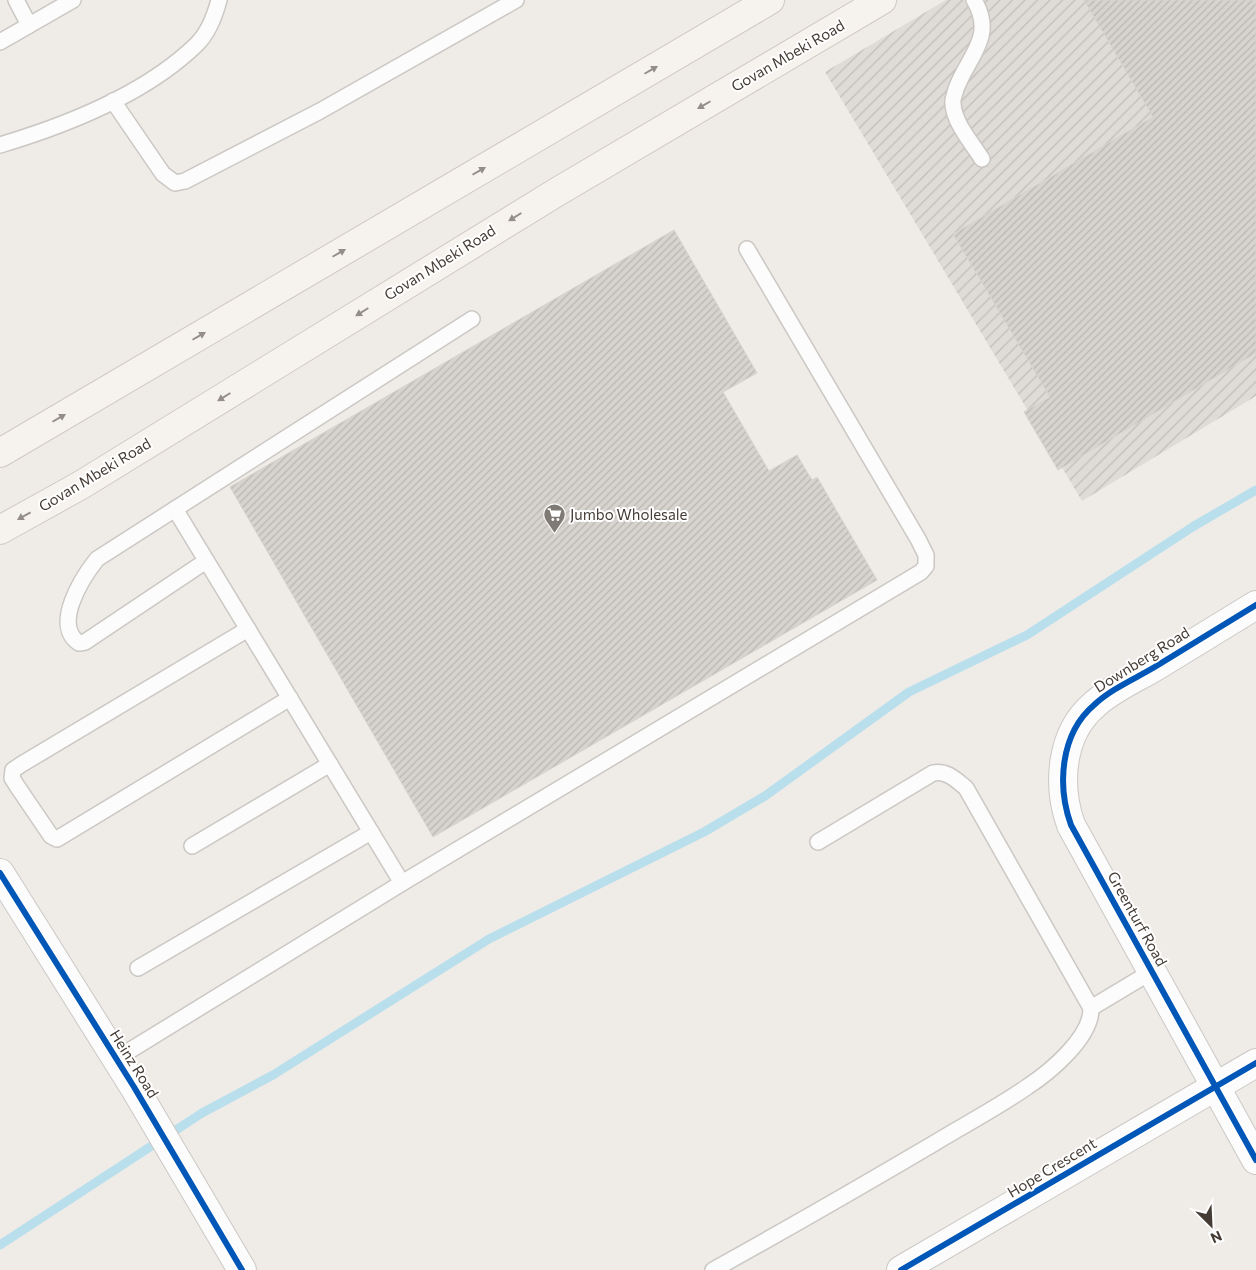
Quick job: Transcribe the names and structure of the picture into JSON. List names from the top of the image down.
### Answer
{
  "streets": {
    "main road": ["Govan Mbeki Road"],
    "street": [
      "Downberg Road",
      "Greenturf Road",
      "Heinz Road",
      "Hope Crescent"
    ]
  },
  "crossings": [
    ["Downberg Road", "Greenturf Road"],
    ["Greenturf Road", "Hope Crescent"]
  ],
  "places": {
    "supermarket": ["Jumbo Wholesale"]
  },
  "north": "bottom right"
}
